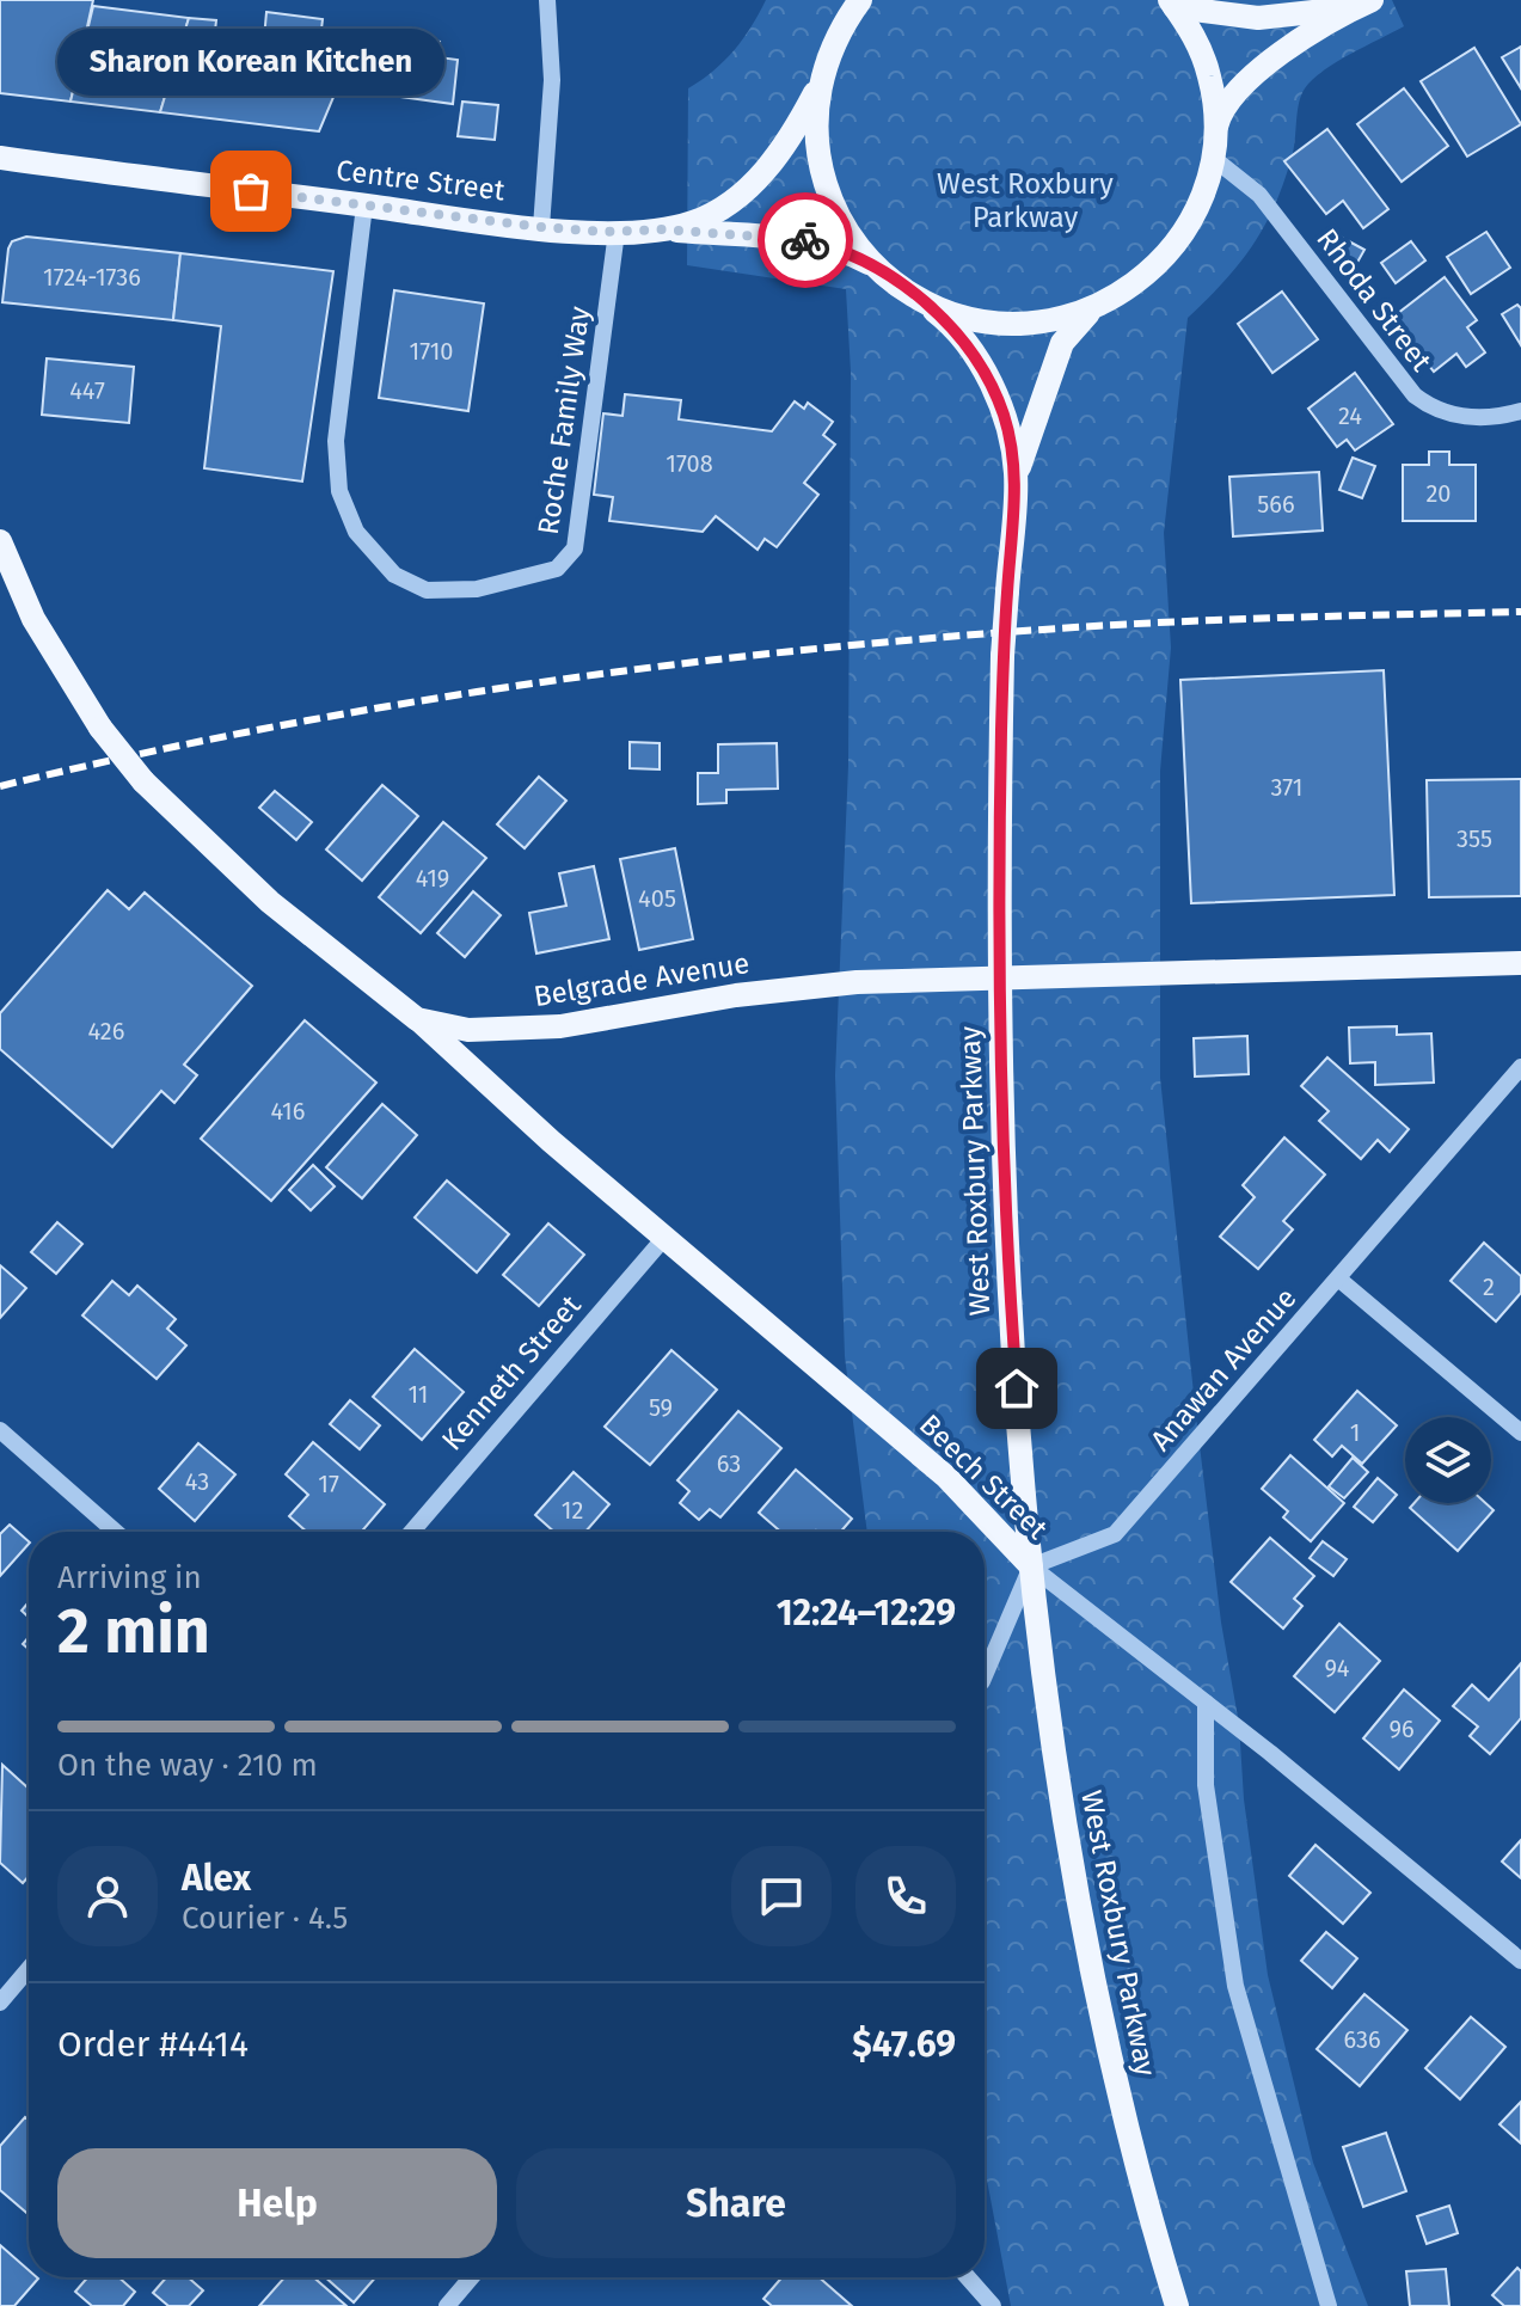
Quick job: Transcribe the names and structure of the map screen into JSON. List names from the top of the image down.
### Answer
{
  "streets": {
    "main road": [
      "Centre Street",
      "Belgrade Avenue",
      "West Roxbury Parkway",
      "Beech Street"
    ],
    "street": [
      "Rhoda Street",
      "Roche Family Way",
      "Anawan Avenue",
      "Kenneth Street"
    ]
  },
  "crossings": [
    ["Centre Street", "Roche Family Way"],
    ["Belgrade Avenue", "West Roxbury Parkway"],
    ["Belgrade Avenue", "Beech Street"],
    ["West Roxbury Parkway", "Anawan Avenue"],
    ["West Roxbury Parkway", "Beech Street"],
    ["Anawan Avenue", "Beech Street"],
    ["Kenneth Street", "Beech Street"]
  ],
  "parks": ["West Roxbury Parkway"],
  "places": ["Sharon Korean Kitchen"],
  "house_numbers": [
    "1724-1736",
    "1710",
    "447",
    "24",
    "1708",
    "20",
    "566",
    "371",
    "355",
    "419",
    "405",
    "426",
    "416",
    "2",
    "11",
    "59",
    "1",
    "63",
    "43",
    "17",
    "12",
    "94",
    "96",
    "636"
  ],
  "page": {
    "bubble": "Sharon Korean Kitchen",
    "heading": ["2 min", "Arriving in", "12:24–12:29"],
    "panel": [
      "Alex",
      "Courier · 4.5",
      "Order #4414",
      "$47.69"
    ],
    "bar": "On the way · 210 m",
    "buttons": ["Help", "Share"]
  }
}
